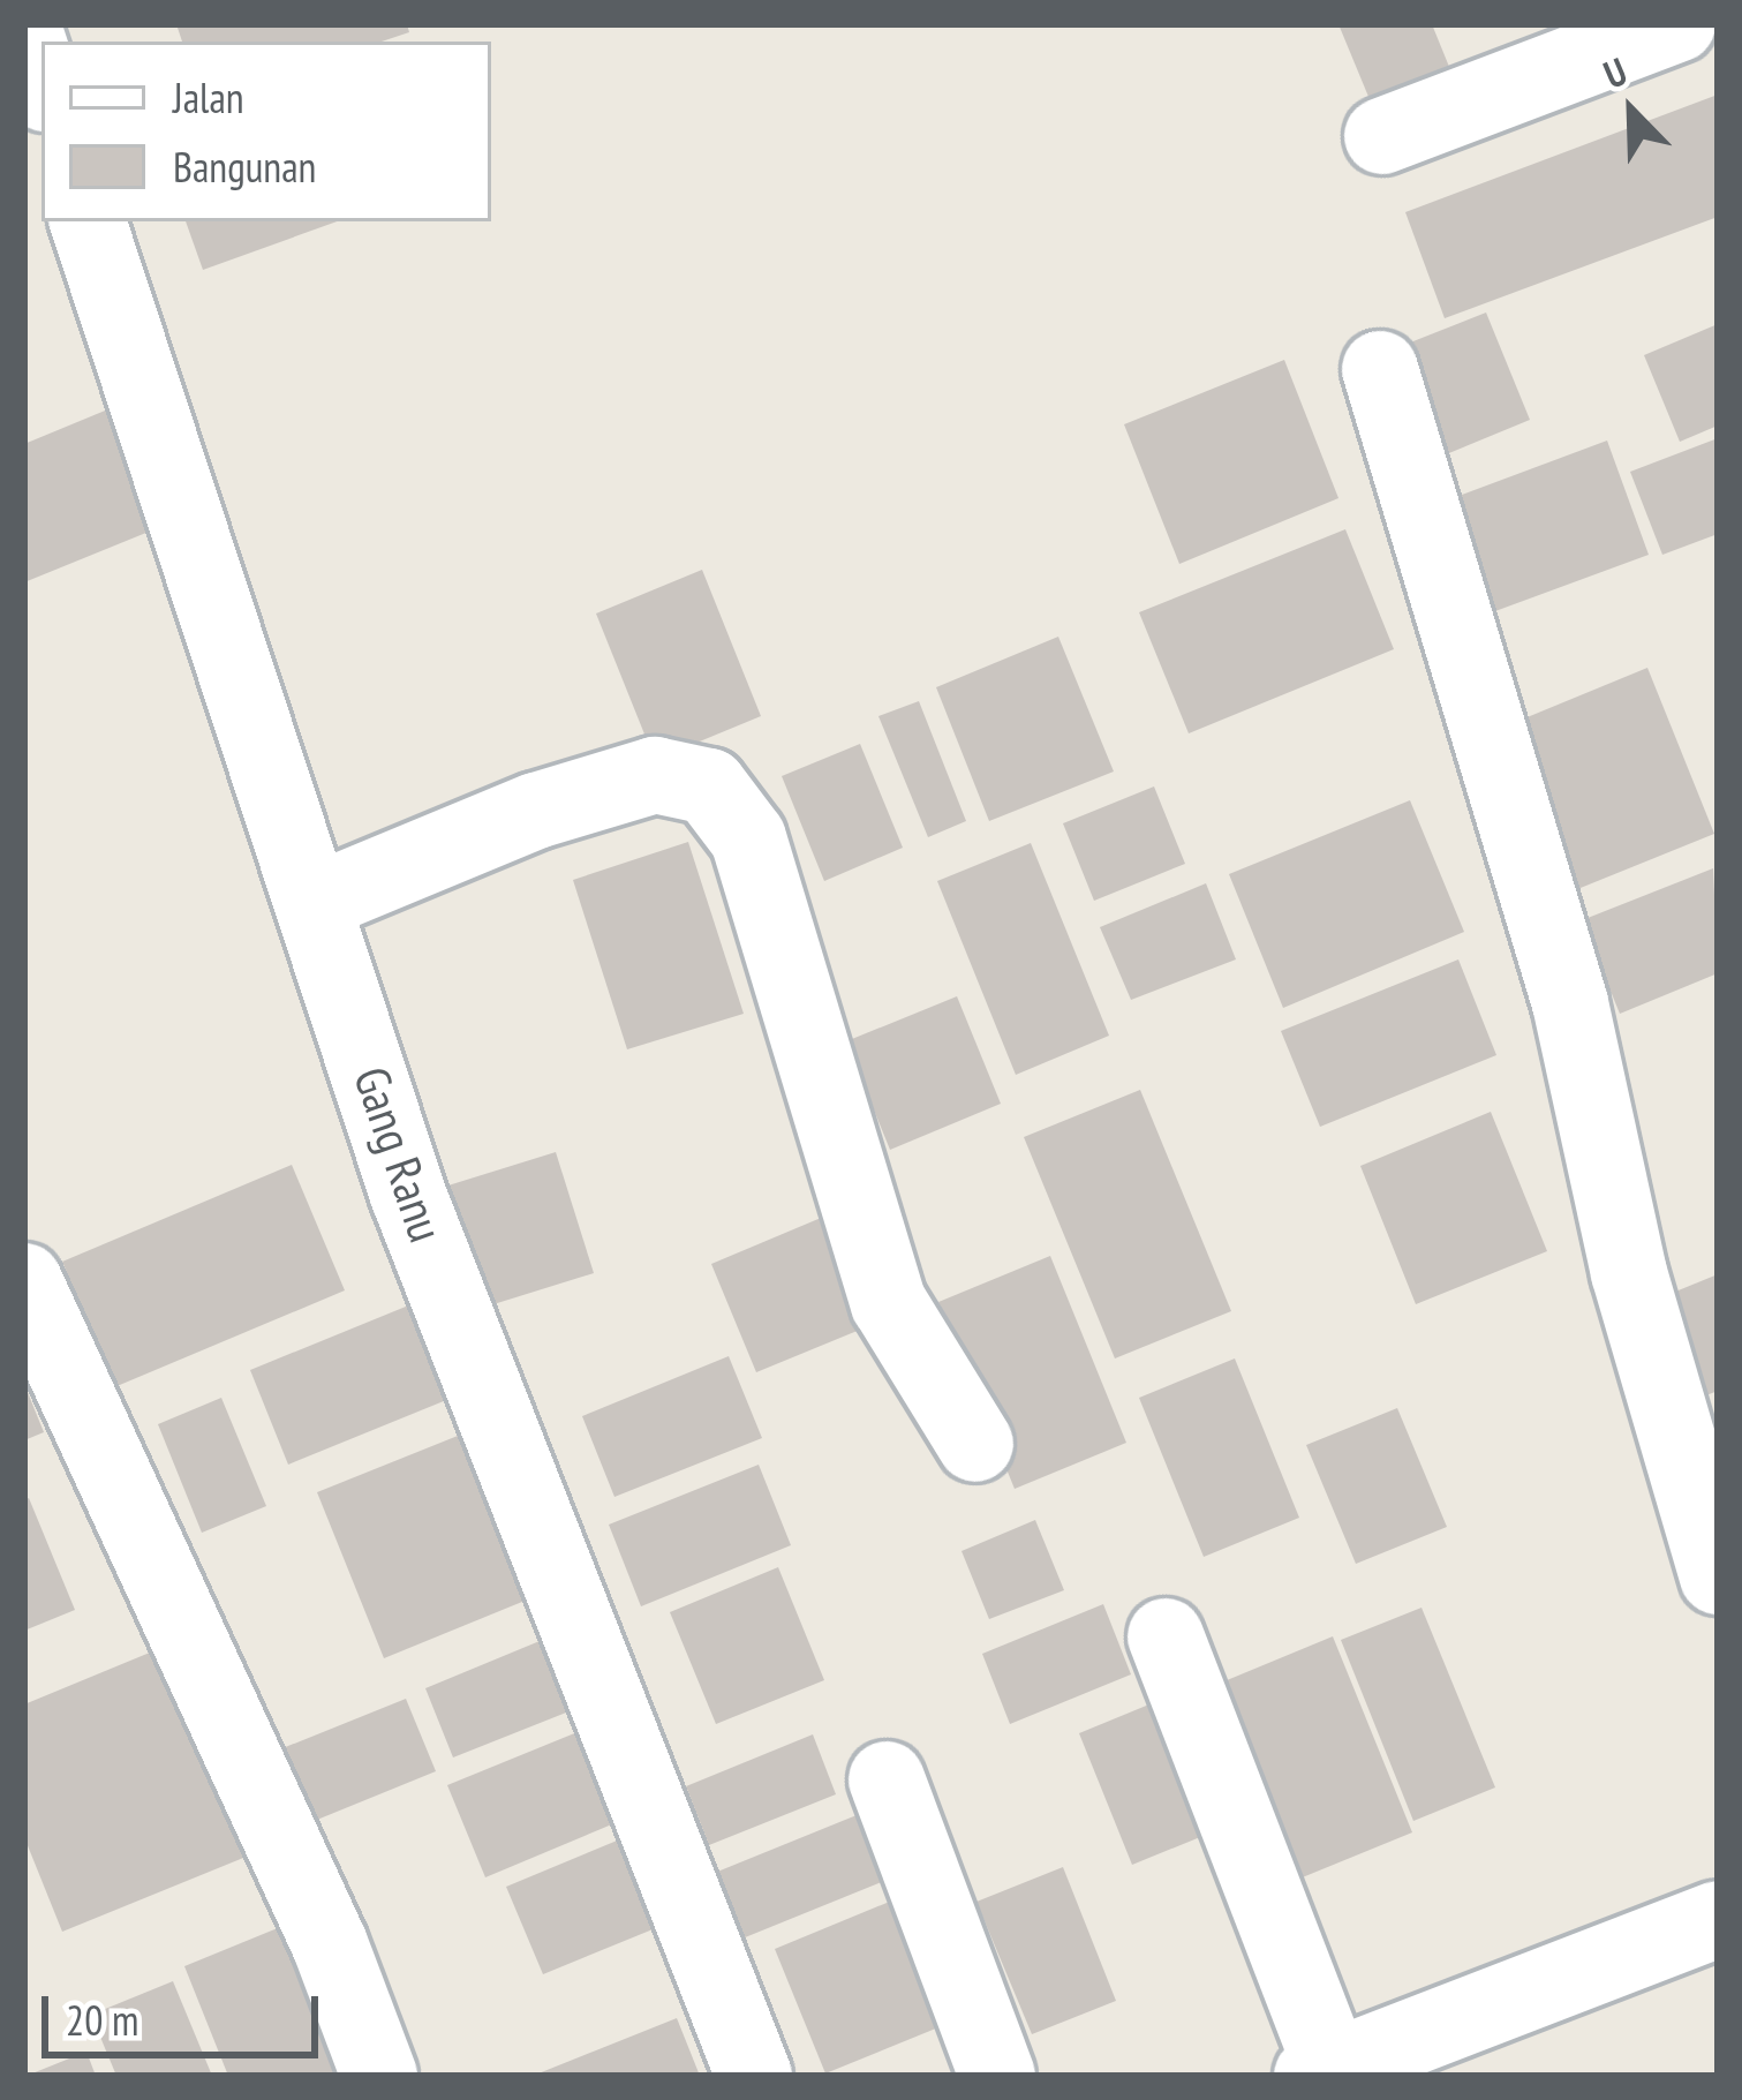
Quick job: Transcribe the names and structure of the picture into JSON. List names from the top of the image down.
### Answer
{
  "streets": {
    "street": ["Gang Ranu"]
  },
  "legend": ["Jalan", "Bangunan"],
  "scale_bar": "20 m",
  "north": "top left"
}
